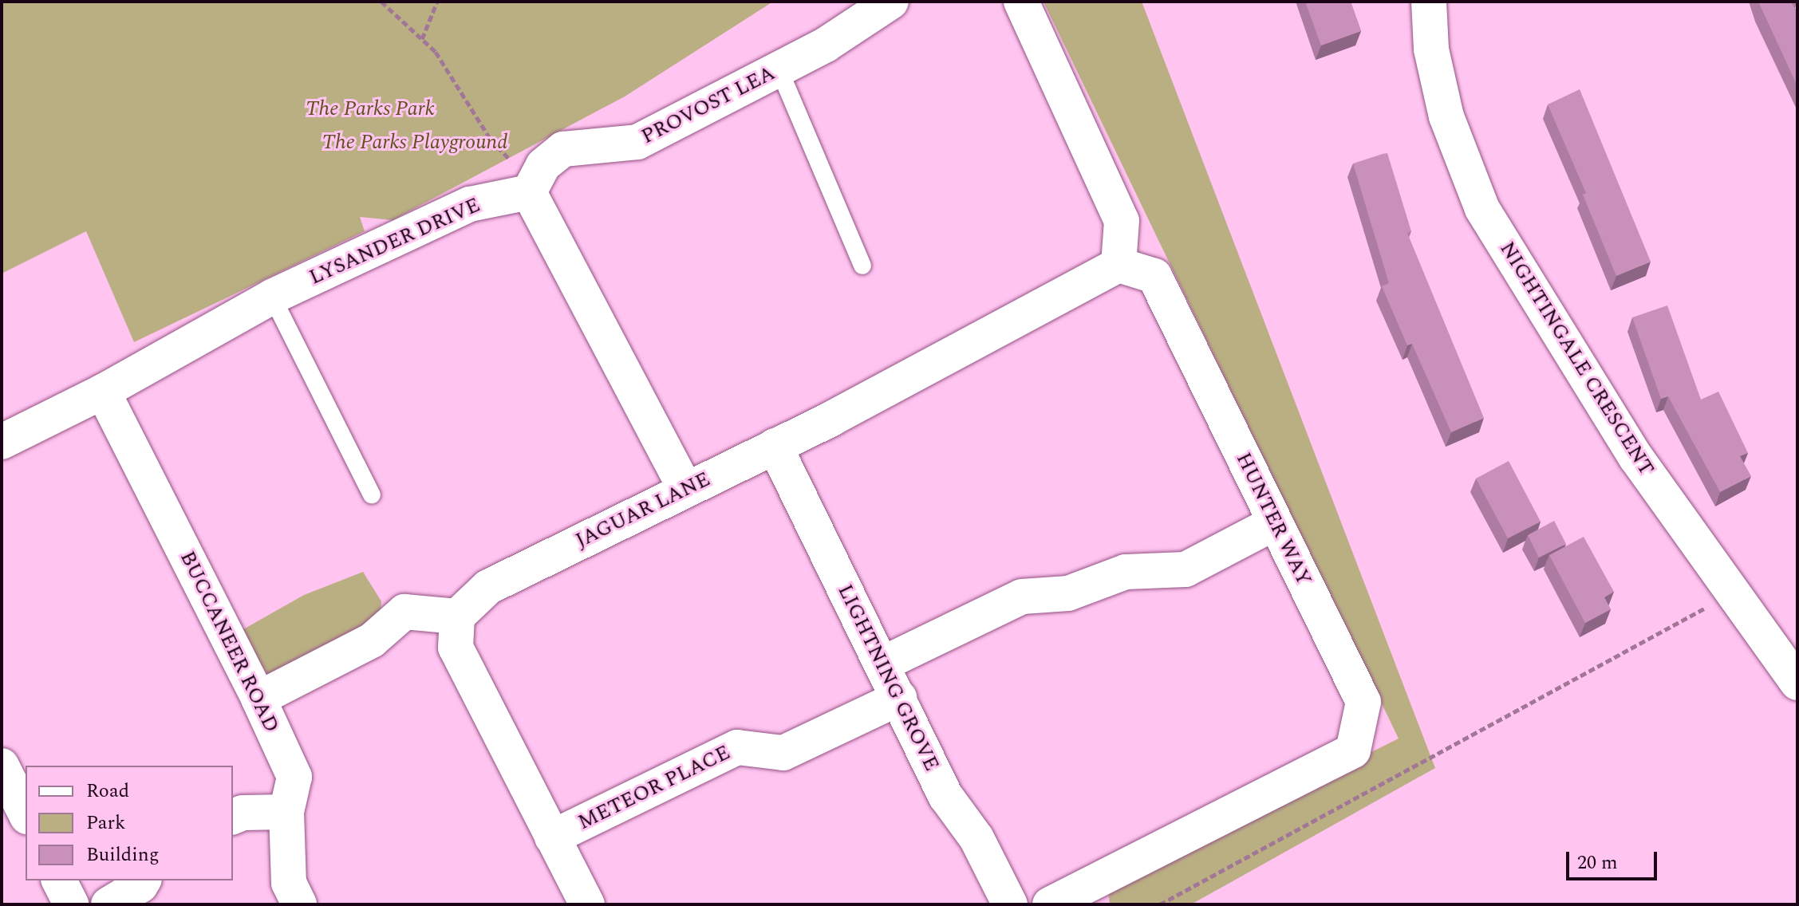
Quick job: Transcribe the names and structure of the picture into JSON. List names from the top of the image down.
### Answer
{
  "streets": {
    "street": [
      "PROVOST LEA",
      "LYSANDER DRIVE",
      "NIGHTINGALE CRESCENT",
      "JAGUAR LANE",
      "HUNTER WAY",
      "BUCCANEER ROAD",
      "LIGHTNING GROVE",
      "METEOR PLACE"
    ]
  },
  "crossings": [
    ["PROVOST LEA", "LYSANDER DRIVE"],
    ["LYSANDER DRIVE", "BUCCANEER ROAD"],
    ["JAGUAR LANE", "HUNTER WAY"],
    ["JAGUAR LANE", "LIGHTNING GROVE"],
    ["LIGHTNING GROVE", "METEOR PLACE"]
  ],
  "parks": ["The Parks Park", "The Parks Playground"],
  "legend": ["Road", "Park", "Building"],
  "scale_bar": "20 m"
}
